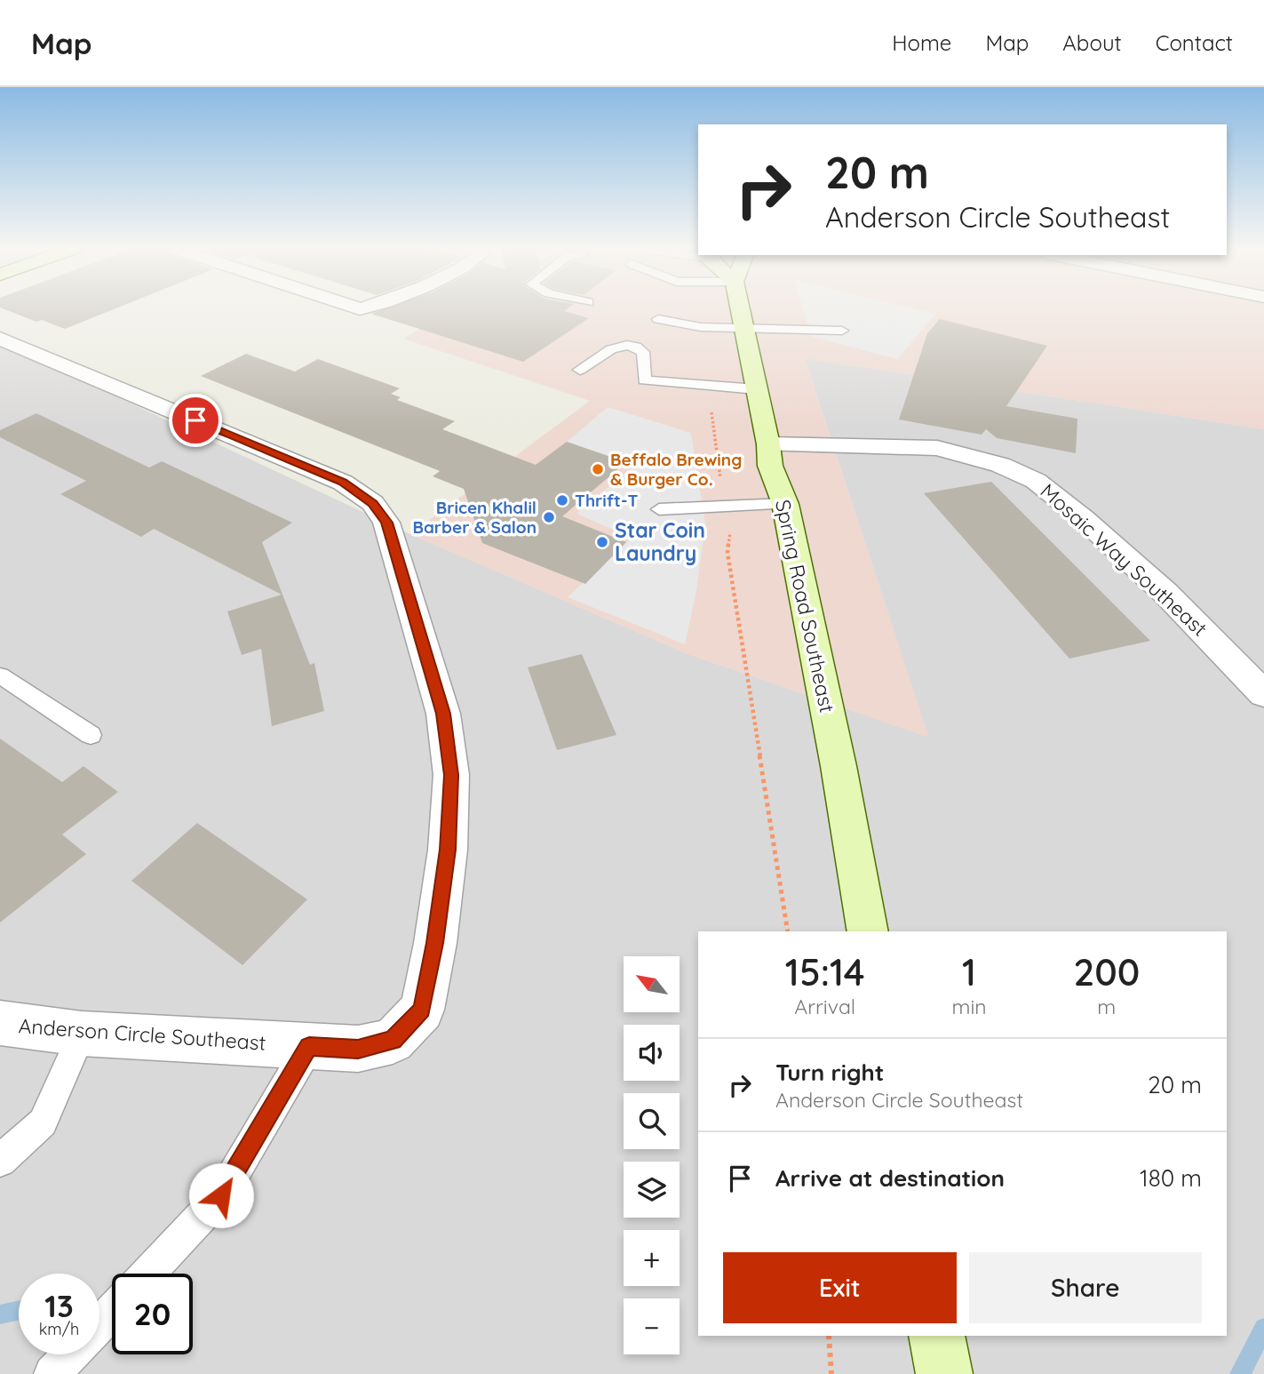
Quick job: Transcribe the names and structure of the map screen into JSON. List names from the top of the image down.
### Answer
{
  "streets": {
    "main road": ["Spring Road Southeast"],
    "street": ["Mosaic Way Southeast", "Anderson Circle Southeast"]
  },
  "crossings": [
    ["Mosaic Way Southeast", "Spring Road Southeast"]
  ],
  "places": [
    "Beffalo Brewing & Burger Co.",
    "Thrift-T",
    "Bricen Khalil Barber & Salon",
    "Star Coin Laundry"
  ],
  "north": "top left",
  "page": {
    "header": "Map",
    "nav": [
      "Home",
      "Map",
      "About",
      "Contact"
    ],
    "turn": ["20 m", "Anderson Circle Southeast"],
    "eta": [
      "15:14",
      "Arrival",
      "1",
      "min",
      "200",
      "m"
    ],
    "map_buttons": ["+", "−"],
    "list": [
      {
        "name": "Turn right",
        "note": "Anderson Circle Southeast",
        "value": "20 m"
      },
      {
        "name": "Arrive at destination",
        "value": "180 m"
      }
    ],
    "buttons": ["Exit", "Share"],
    "speed": "13 km/h",
    "limit": "20"
  }
}
